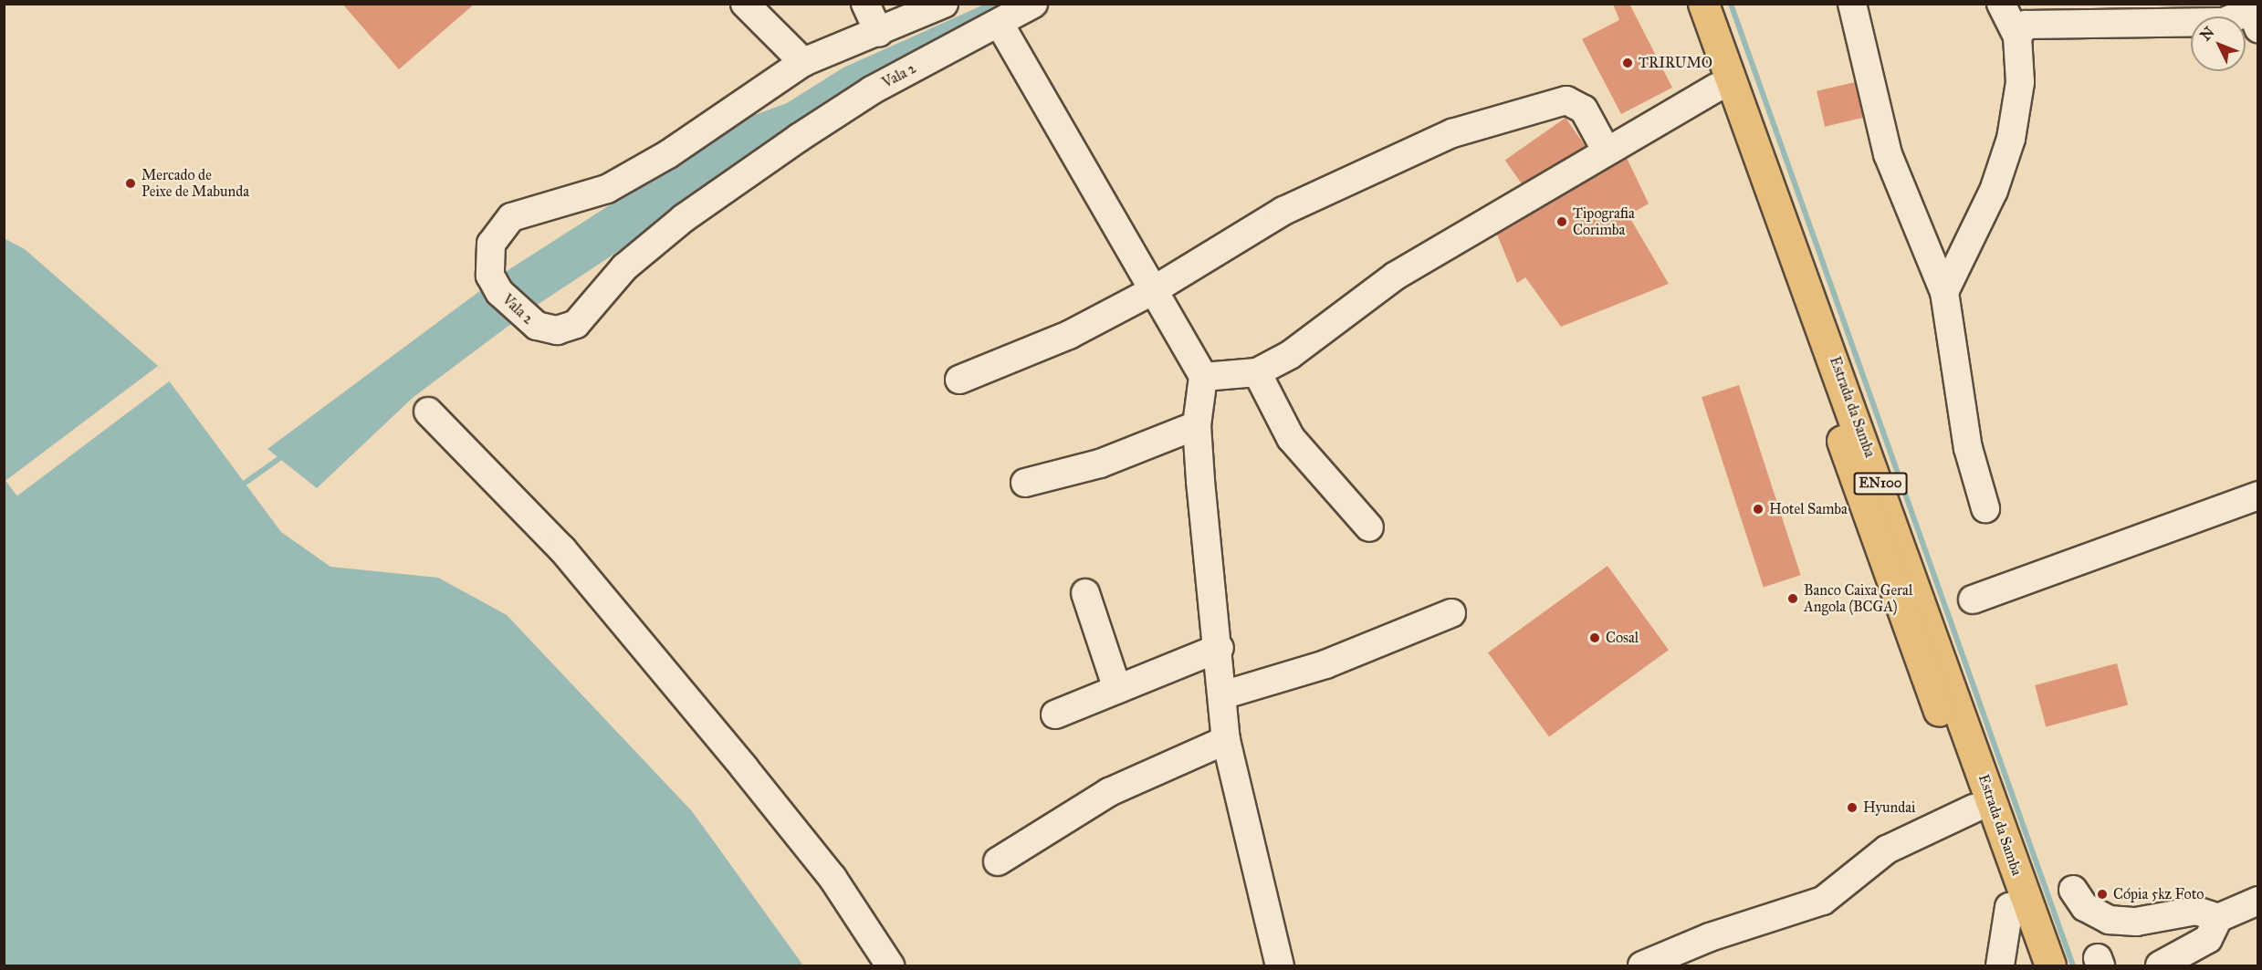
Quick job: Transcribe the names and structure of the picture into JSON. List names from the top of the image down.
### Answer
{
  "streets": {
    "main road": ["Estrada da Samba", "EN100"],
    "street": ["Vala 2"]
  },
  "places": [
    "TRIRUMO",
    "Mercado de Peixe de Mabunda",
    "Tipografia Corimba",
    "Hotel Samba",
    "Banco Caixa Geral Angola (BCGA)",
    "Cosal",
    "Hyundai",
    "Cópia 5kz Foto"
  ],
  "north": "top left"
}
